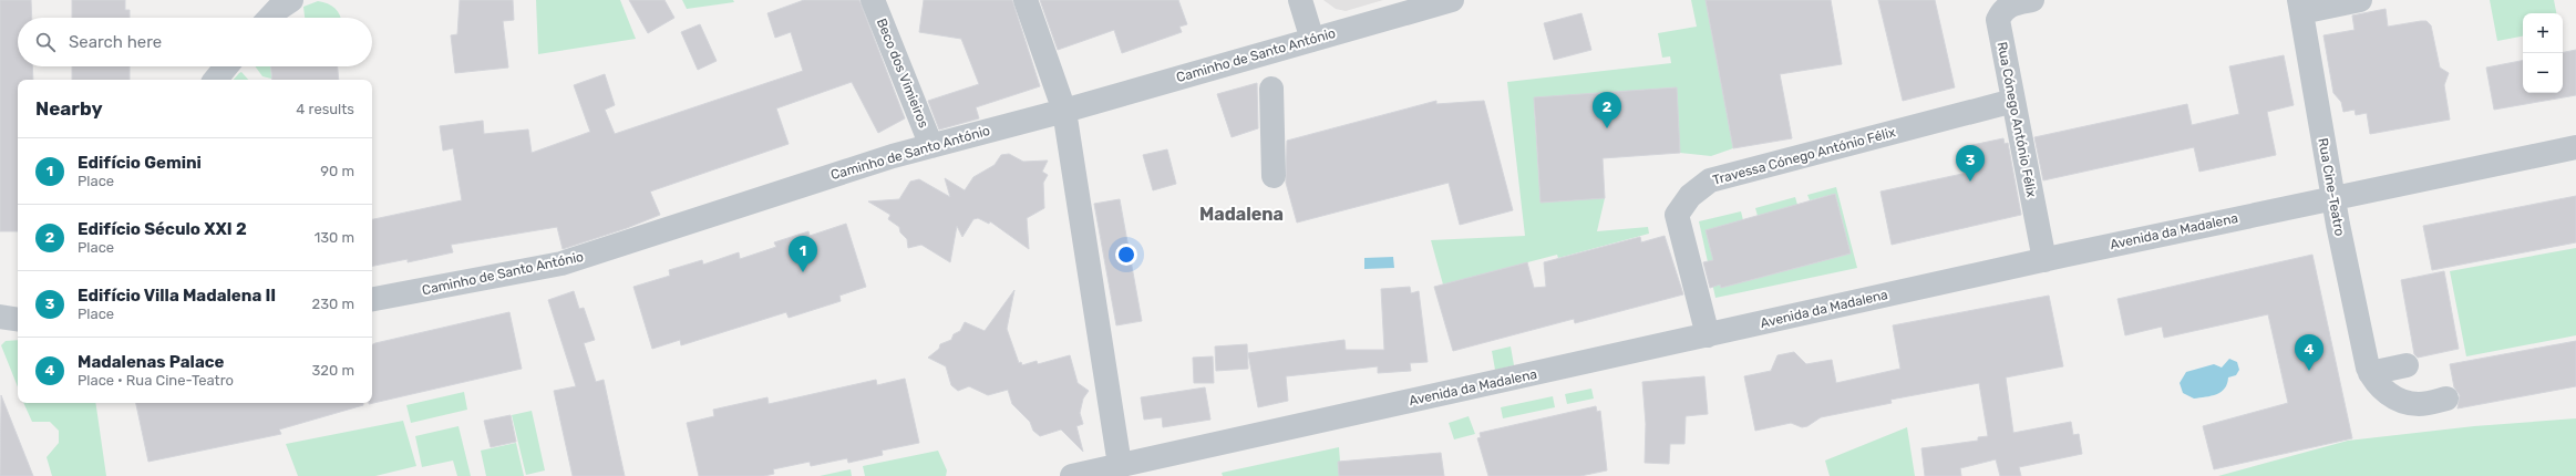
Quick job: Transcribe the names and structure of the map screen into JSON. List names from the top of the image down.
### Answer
{
  "streets": {
    "street": [
      "Caminho de Santo António",
      "Beco dos Vimieiros",
      "Rua Cónego António Félix",
      "Travessa Cónego António Félix",
      "Rua Cine-Teatro",
      "Avenida da Madalena"
    ]
  },
  "crossings": [
    ["Caminho de Santo António", "Beco dos Vimieiros"],
    ["Rua Cónego António Félix", "Travessa Cónego António Félix"],
    ["Rua Cónego António Félix", "Avenida da Madalena"],
    ["Travessa Cónego António Félix", "Avenida da Madalena"],
    ["Rua Cine-Teatro", "Avenida da Madalena"]
  ],
  "districts": ["Madalena"],
  "page": {
    "map_buttons": ["+", "−"],
    "search": "Search here",
    "heading": ["Nearby", "4 results"],
    "pins": [
      "2",
      "3",
      "1",
      "4"
    ],
    "list": [
      {
        "mark": "1",
        "name": "Edifício Gemini",
        "note": "Place",
        "value": "90 m"
      },
      {
        "mark": "2",
        "name": "Edifício Século XXI 2",
        "note": "Place",
        "value": "130 m"
      },
      {
        "mark": "3",
        "name": "Edifício Villa Madalena II",
        "note": "Place",
        "value": "230 m"
      },
      {
        "mark": "4",
        "name": "Madalenas Palace",
        "note": "Place · Rua Cine-Teatro",
        "value": "320 m"
      }
    ]
  }
}
